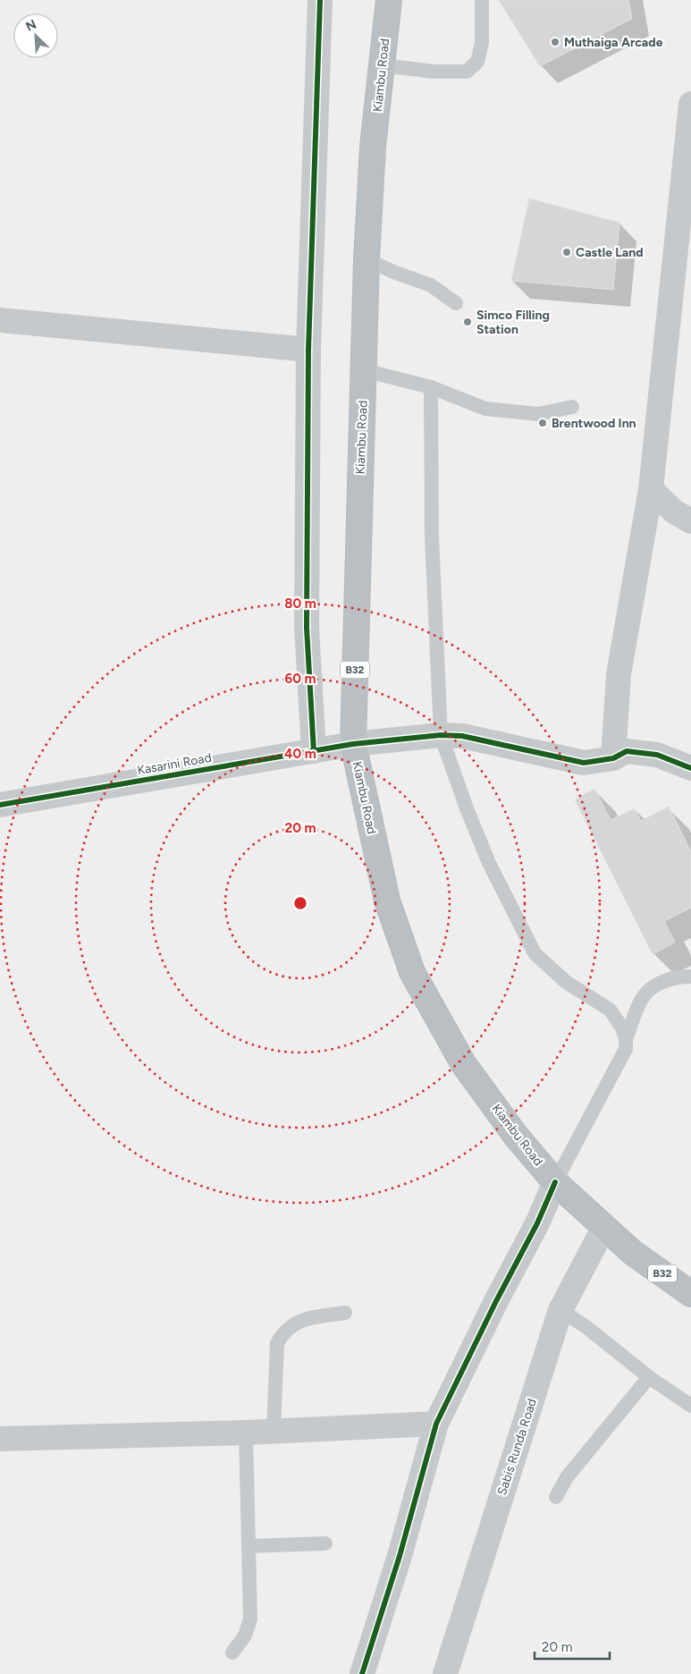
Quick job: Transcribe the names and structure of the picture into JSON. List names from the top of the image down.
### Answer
{
  "streets": {
    "highway": ["Kiambu Road", "B32"],
    "street": ["Kasarini Road", "Sabis Runda Road"]
  },
  "crossings": [
    ["Kiambu Road", "Kasarini Road"],
    ["Kiambu Road", "Sabis Runda Road"]
  ],
  "places": [
    "Muthaiga Arcade",
    "Castle Land",
    "Simco Filling Station",
    "Brentwood Inn"
  ],
  "scale_bar": "20 m",
  "north": "top left",
  "rings": [
    "80 m",
    "60 m",
    "40 m",
    "20 m"
  ]
}
